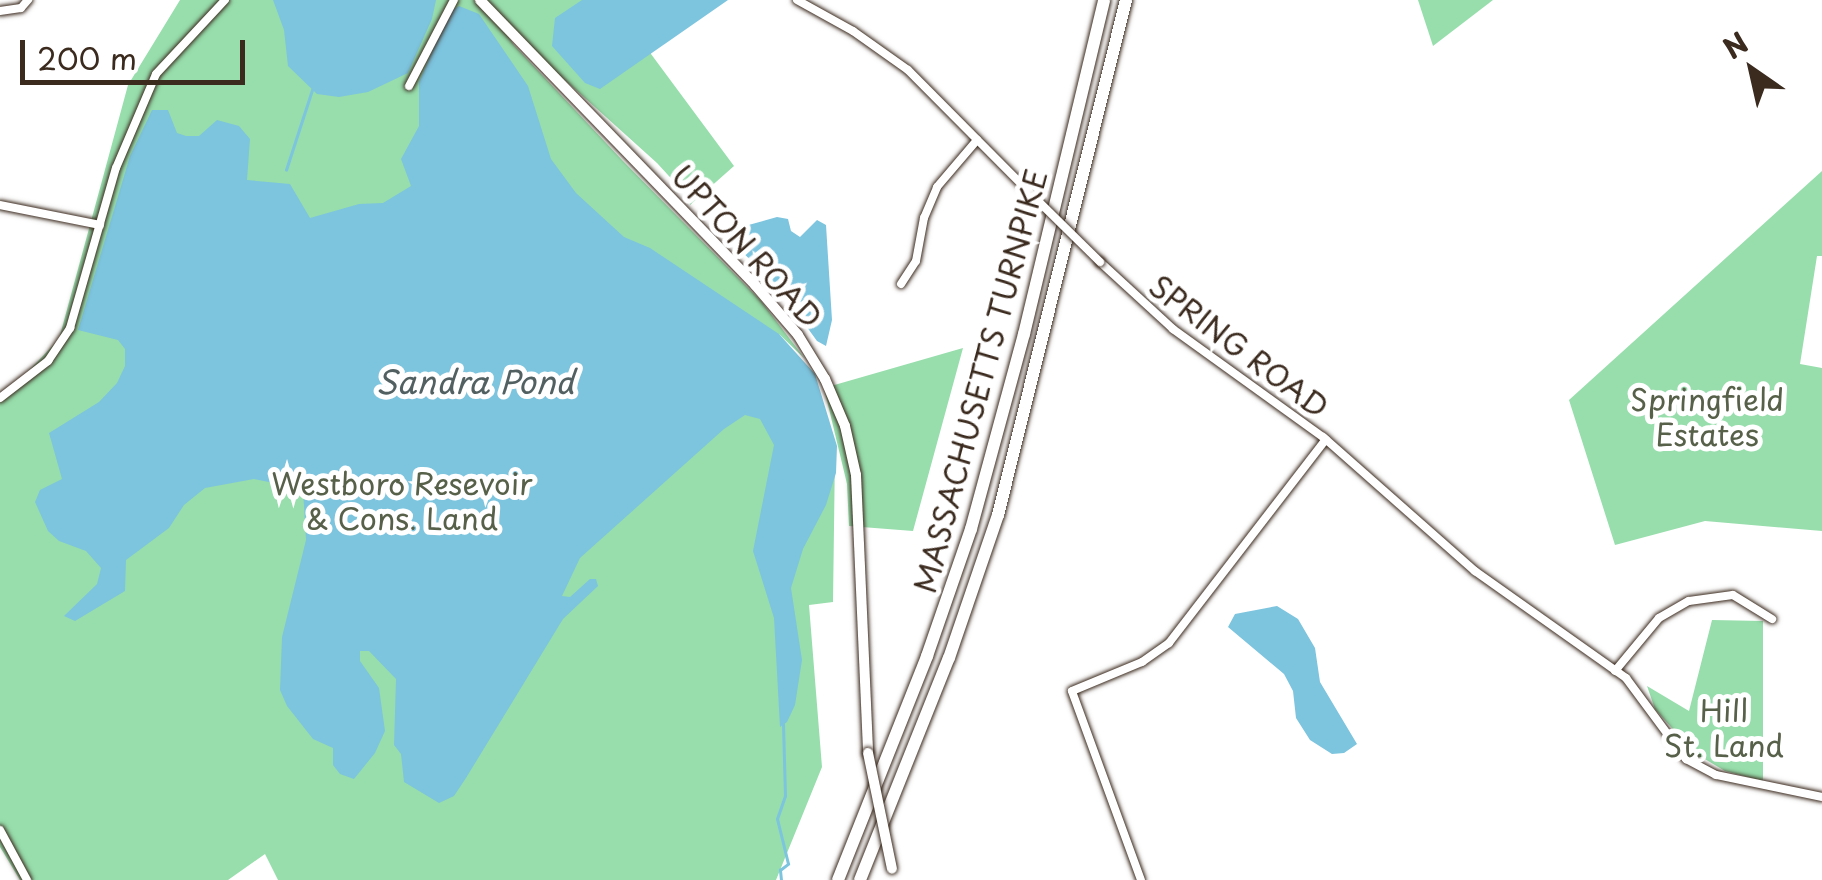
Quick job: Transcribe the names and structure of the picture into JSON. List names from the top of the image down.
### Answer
{
  "streets": {
    "highway": ["MASSACHUSETTS TURNPIKE"],
    "main road": ["UPTON ROAD"],
    "street": ["SPRING ROAD"]
  },
  "water": ["Sandra Pond"],
  "parks": ["Springfield Estates", "Westboro Resevoir & Cons. Land", "Hill St. Land"],
  "scale_bar": "200 m",
  "north": "top left"
}
